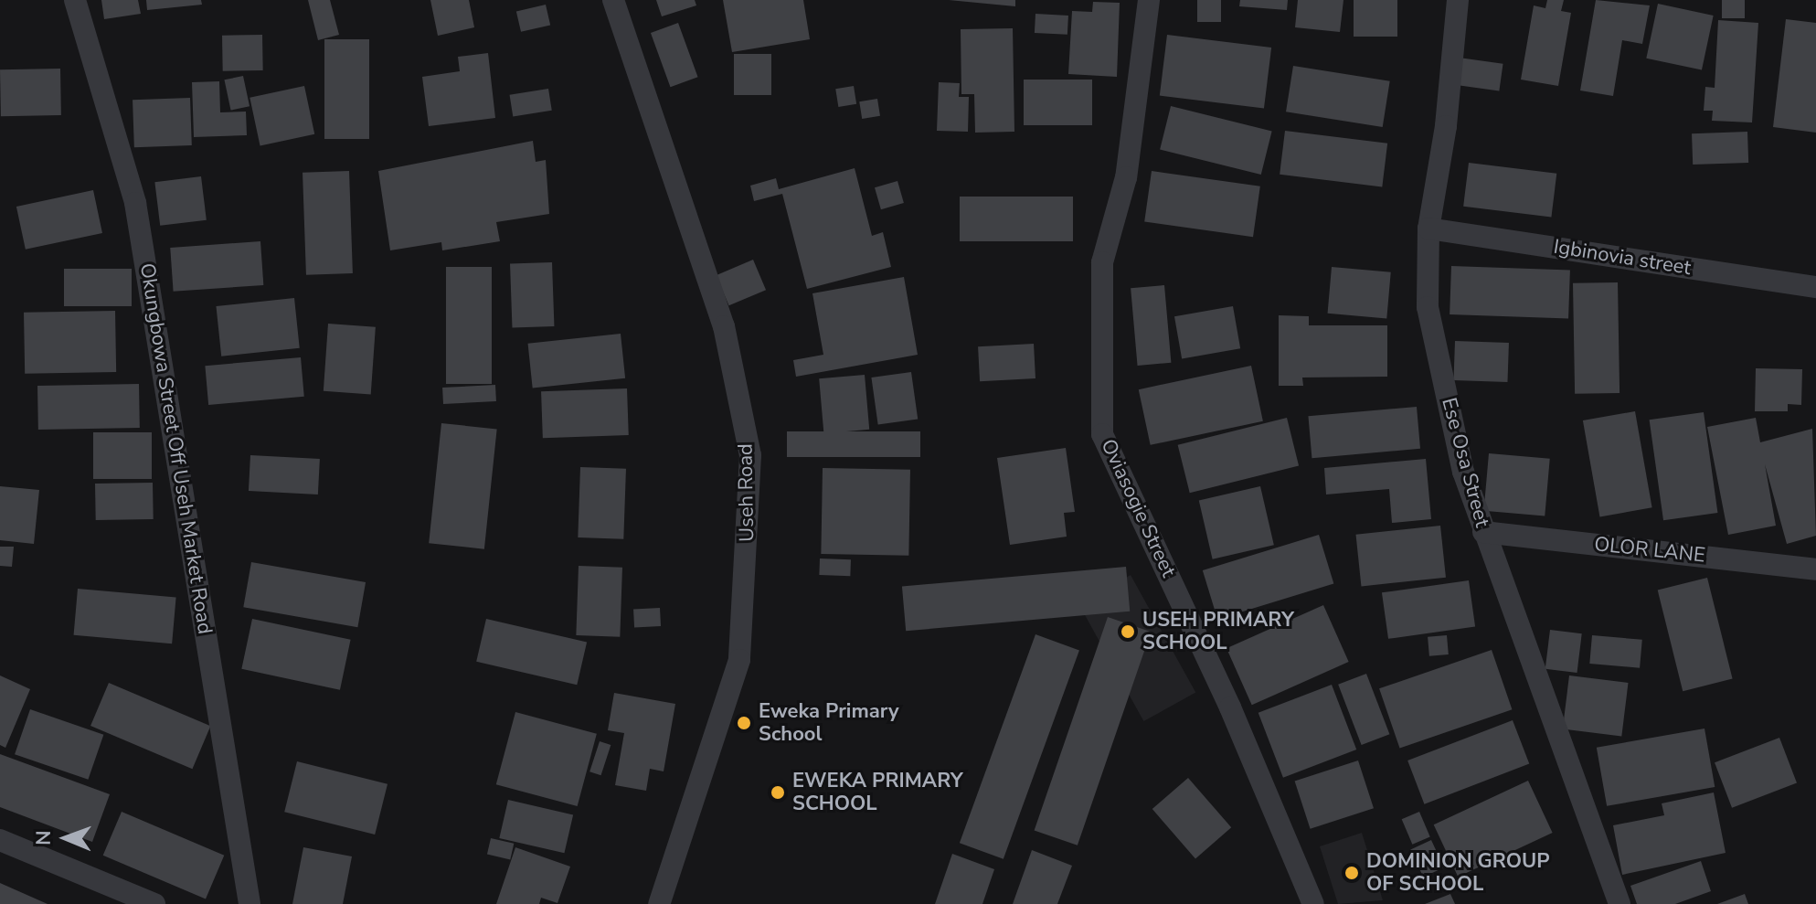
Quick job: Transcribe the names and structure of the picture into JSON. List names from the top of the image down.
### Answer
{
  "streets": {
    "street": [
      "Igbinovia street",
      "Okungbowa Street Off Useh Market Road",
      "Ese Osa Street",
      "Useh Road",
      "Oviasogie Street",
      "OLOR LANE"
    ]
  },
  "crossings": [
    ["Igbinovia street", "Ese Osa Street"],
    ["Ese Osa Street", "OLOR LANE"]
  ],
  "places": [
    "USEH PRIMARY SCHOOL",
    "Eweka Primary School",
    "EWEKA PRIMARY SCHOOL",
    "DOMINION GROUP OF SCHOOL"
  ],
  "north": "left"
}
